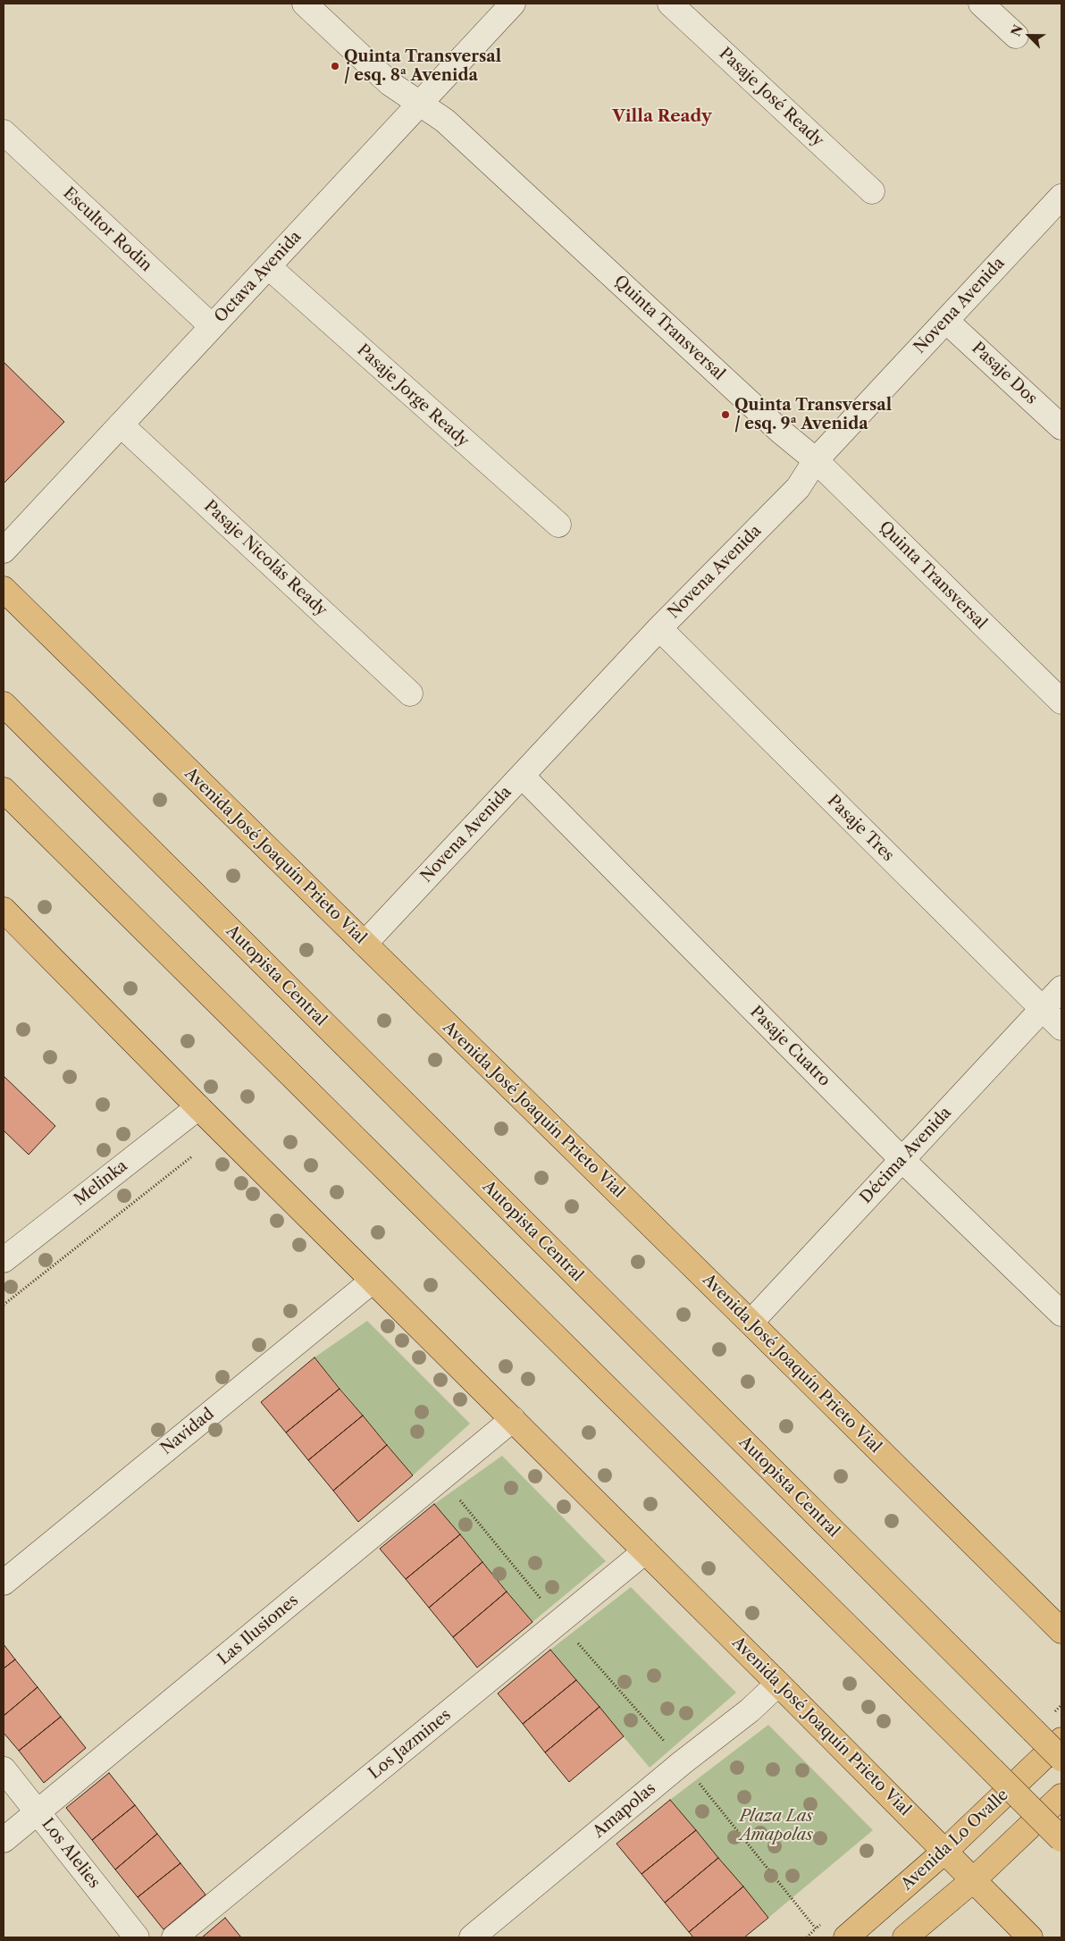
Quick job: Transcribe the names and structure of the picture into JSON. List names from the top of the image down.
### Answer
{
  "streets": {
    "main road": ["Avenida José Joaquín Prieto Vial", "Autopista Central", "Avenida Lo Ovalle"],
    "street": [
      "Pasaje José Ready",
      "Escultor Rodin",
      "Octava Avenida",
      "Novena Avenida",
      "Quinta Transversal",
      "Pasaje Dos",
      "Pasaje Jorge Ready",
      "Pasaje Nicolás Ready",
      "Pasaje Tres",
      "Pasaje Cuatro",
      "Décima Avenida",
      "Melinka",
      "Navidad",
      "Las Ilusiones",
      "Los Jazmines",
      "Amapolas",
      "Los Alelies"
    ]
  },
  "crossings": [
    ["Escultor Rodin", "Octava Avenida"],
    ["Octava Avenida", "Quinta Transversal"],
    ["Octava Avenida", "Pasaje Jorge Ready"],
    ["Octava Avenida", "Pasaje Nicolás Ready"],
    ["Novena Avenida", "Quinta Transversal"],
    ["Novena Avenida", "Pasaje Dos"],
    ["Novena Avenida", "Pasaje Tres"],
    ["Novena Avenida", "Avenida José Joaquín Prieto Vial"],
    ["Novena Avenida", "Pasaje Cuatro"],
    ["Pasaje Tres", "Décima Avenida"],
    ["Avenida José Joaquín Prieto Vial", "Décima Avenida"],
    ["Avenida José Joaquín Prieto Vial", "Melinka"],
    ["Avenida José Joaquín Prieto Vial", "Navidad"],
    ["Avenida José Joaquín Prieto Vial", "Las Ilusiones"],
    ["Avenida José Joaquín Prieto Vial", "Los Jazmines"],
    ["Avenida José Joaquín Prieto Vial", "Amapolas"],
    ["Avenida José Joaquín Prieto Vial", "Avenida Lo Ovalle"],
    ["Pasaje Cuatro", "Décima Avenida"],
    ["Las Ilusiones", "Los Alelies"]
  ],
  "districts": ["Villa Ready"],
  "parks": ["Plaza Las Amapolas"],
  "places": ["Quinta Transversal / esq. 8ª Avenida", "Quinta Transversal / esq. 9ª Avenida"],
  "north": "top left"
}
